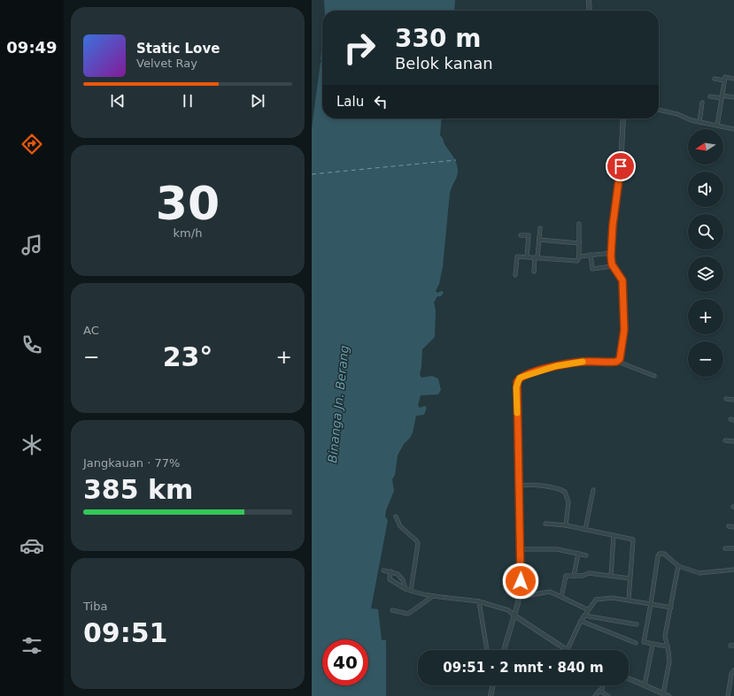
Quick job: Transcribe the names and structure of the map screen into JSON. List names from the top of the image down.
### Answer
{
  "water": ["Binanga Jn. Berang"],
  "north": "left",
  "page": {
    "tabs": "09:49",
    "turn": ["330 m", "Belok kanan"],
    "song": ["Static Love", "Velvet Ray"],
    "then": "Lalu",
    "map_buttons": ["+", "−"],
    "tile": [
      ["30", "km/h"],
      "AC",
      ["Jangkauan · 77%", "385 km"],
      ["Tiba", "09:51"]
    ],
    "heat": ["−", "23°", "+"],
    "limit": "40",
    "trip": "09:51 · 2 mnt · 840 m"
  }
}
